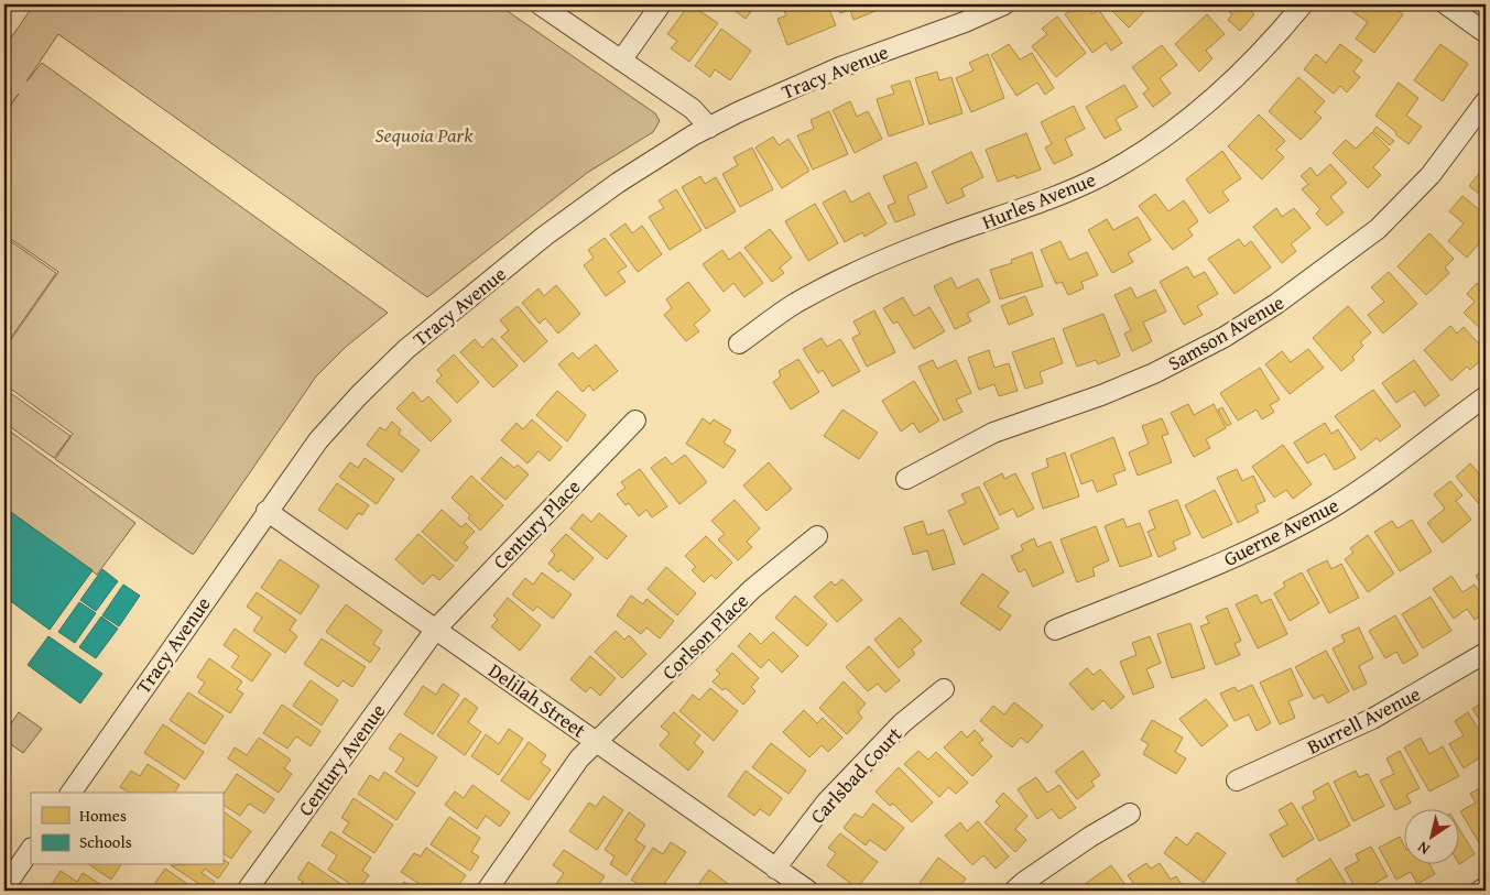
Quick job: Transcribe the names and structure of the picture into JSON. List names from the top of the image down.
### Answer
{
  "streets": {
    "street": [
      "Tracy Avenue",
      "Hurles Avenue",
      "Samson Avenue",
      "Century Place",
      "Guerne Avenue",
      "Corlson Place",
      "Delilah Street",
      "Burrell Avenue",
      "Century Avenue",
      "Carlsbad Court"
    ]
  },
  "crossings": [
    ["Tracy Avenue", "Delilah Street"],
    ["Century Place", "Delilah Street"],
    ["Century Place", "Century Avenue"],
    ["Corlson Place", "Delilah Street"],
    ["Delilah Street", "Century Avenue"],
    ["Delilah Street", "Carlsbad Court"]
  ],
  "parks": ["Sequoia Park"],
  "legend": ["Homes", "Schools"],
  "north": "bottom left"
}
